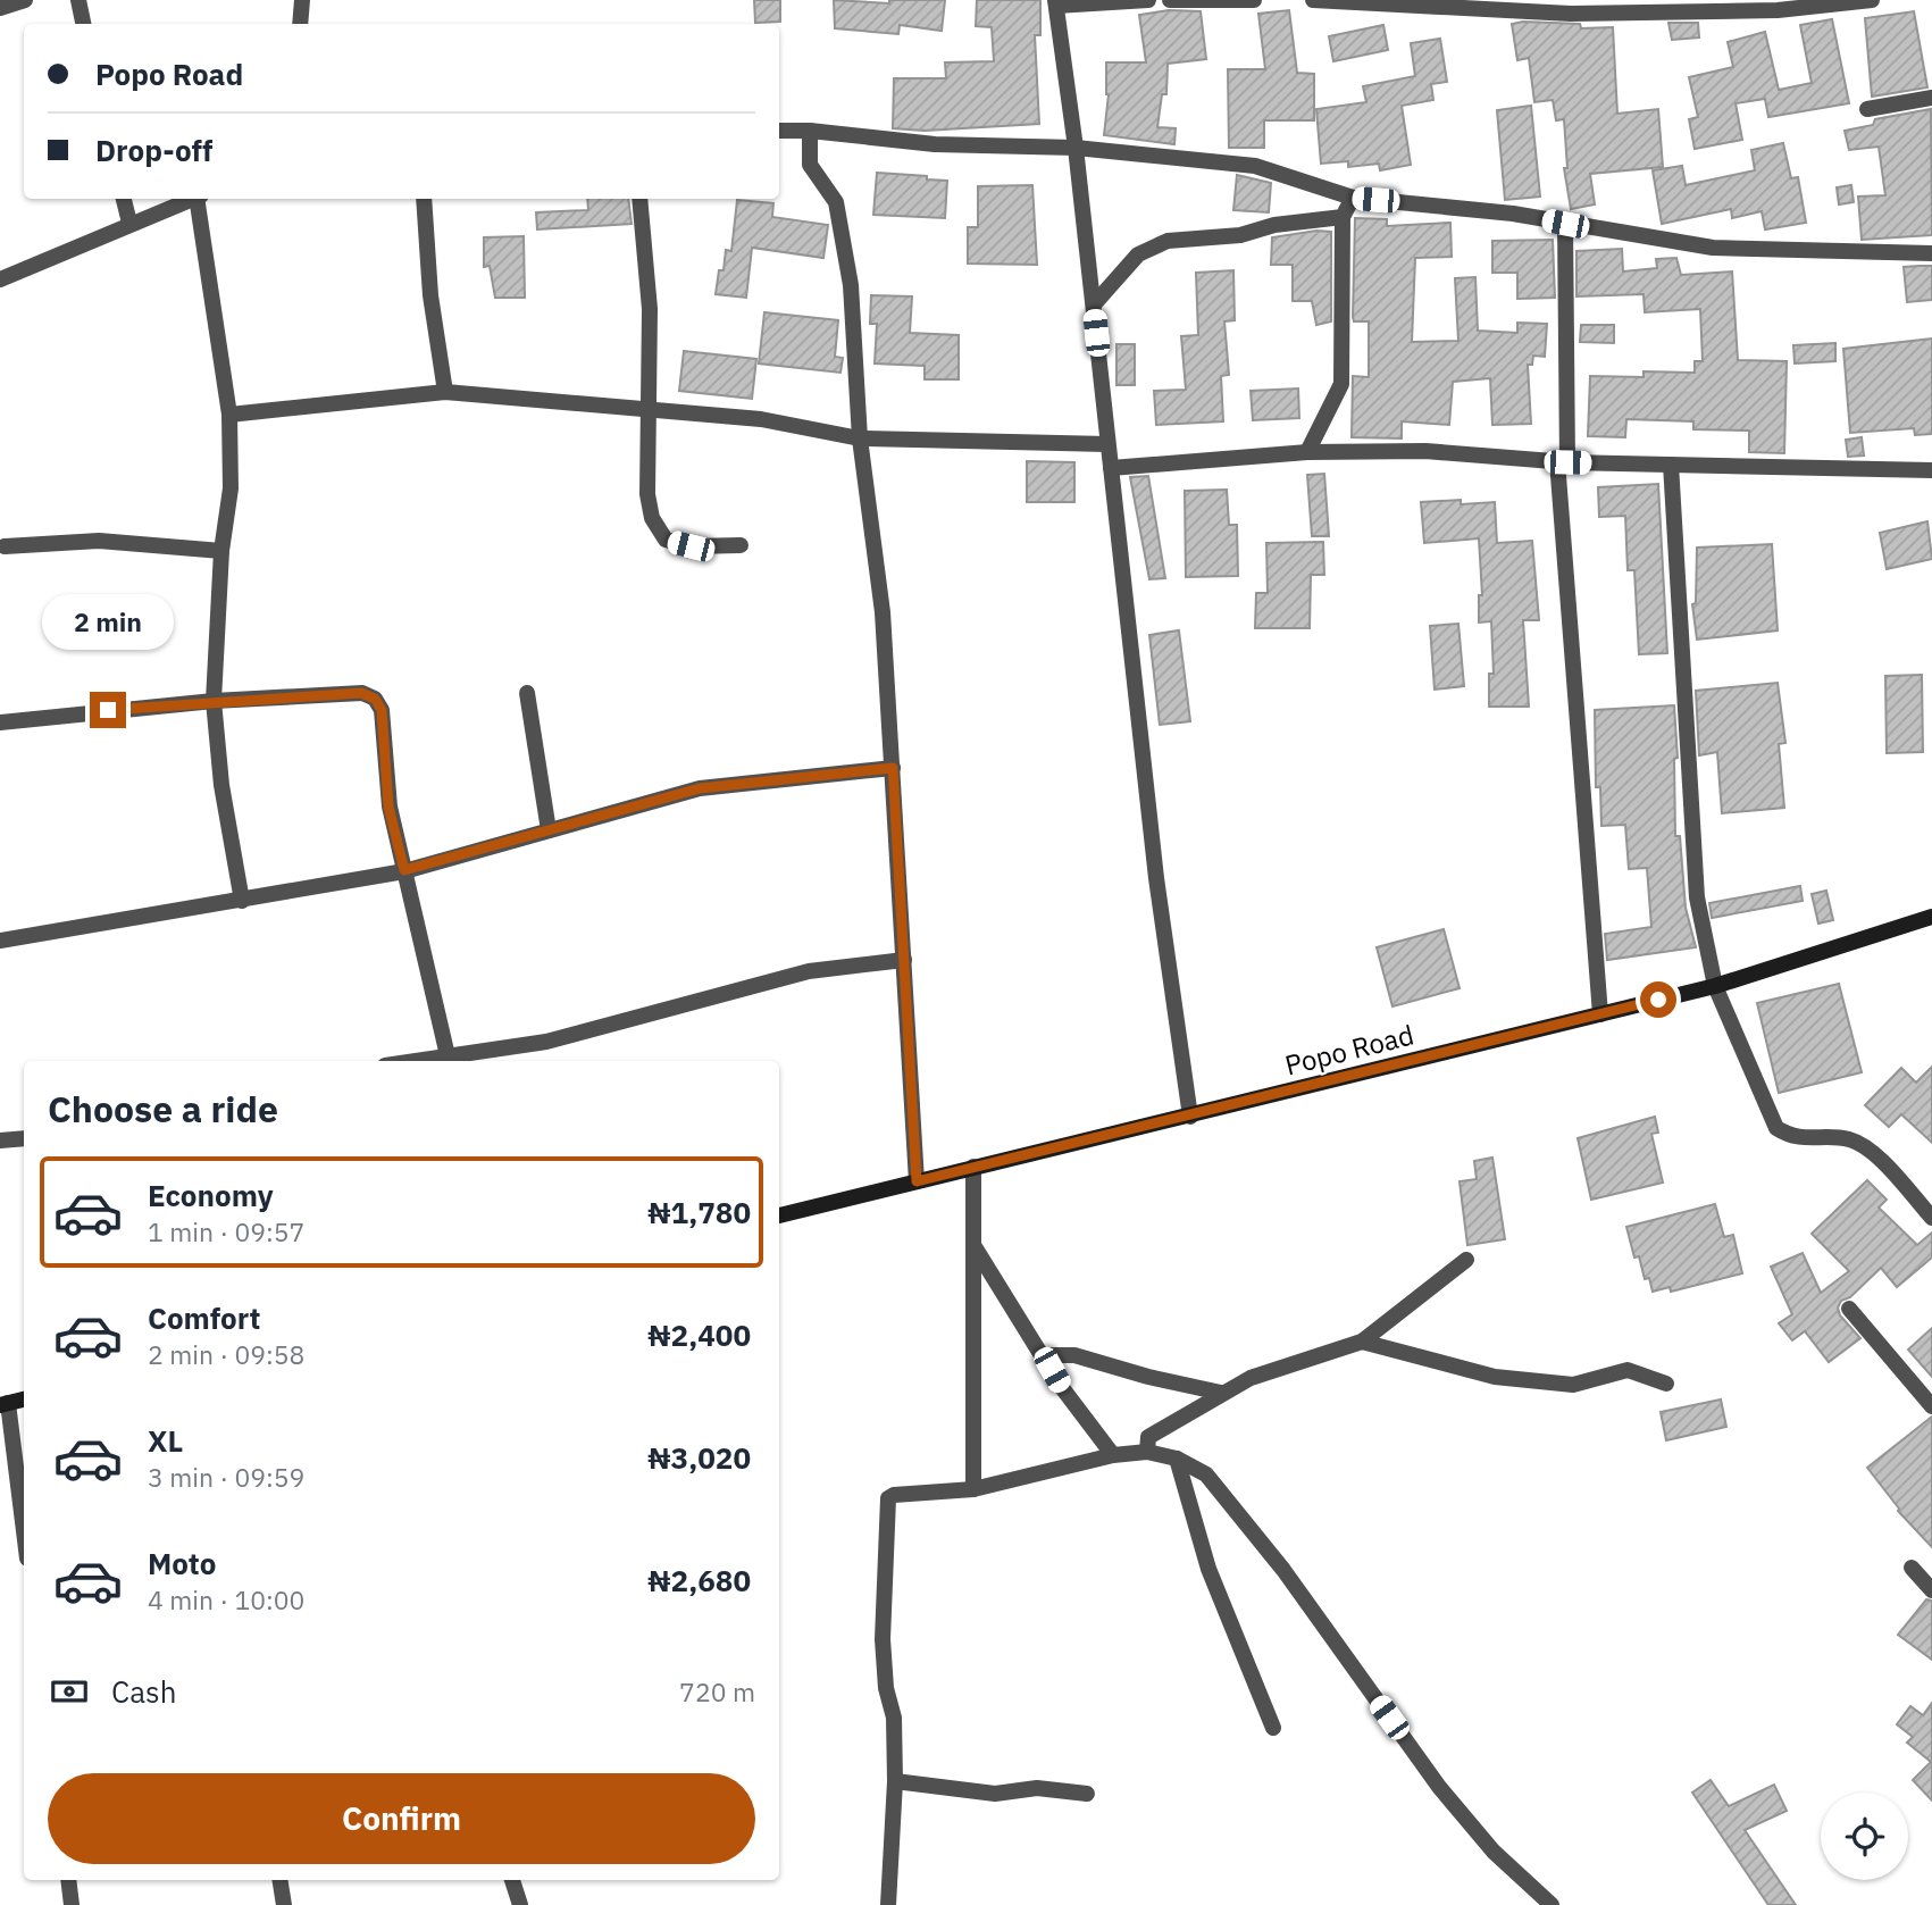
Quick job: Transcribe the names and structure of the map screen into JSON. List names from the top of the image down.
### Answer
{
  "streets": {
    "main road": ["Popo Road"]
  },
  "page": {
    "banner": ["Popo Road", "Drop-off"],
    "bubble": "2 min",
    "heading": "Choose a ride",
    "list": [
      {
        "name": "Economy",
        "note": "1 min · 09:57",
        "value": "₦1,780"
      },
      {
        "name": "Comfort",
        "note": "2 min · 09:58",
        "value": "₦2,400"
      },
      {
        "name": "XL",
        "note": "3 min · 09:59",
        "value": "₦3,020"
      },
      {
        "name": "Moto",
        "note": "4 min · 10:00",
        "value": "₦2,680"
      }
    ],
    "pay": ["Cash", "720 m"],
    "buttons": "Confirm"
  }
}
